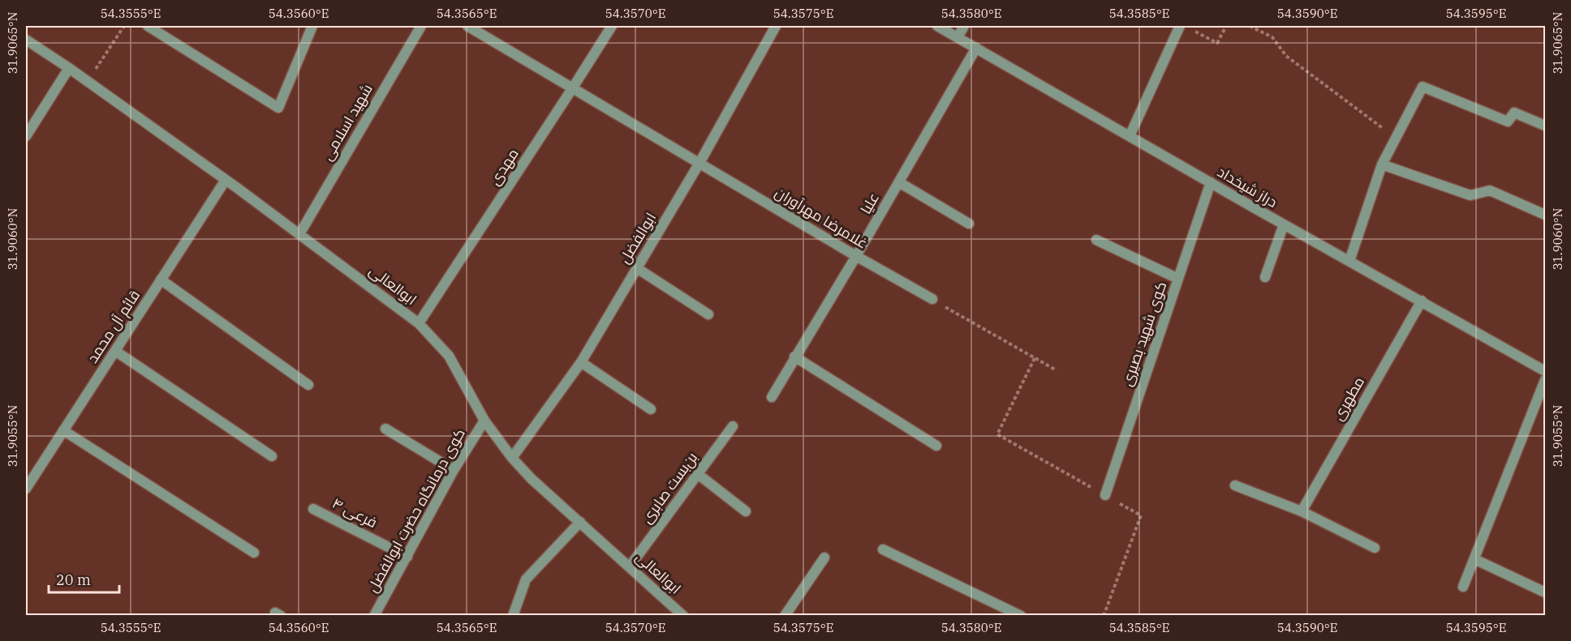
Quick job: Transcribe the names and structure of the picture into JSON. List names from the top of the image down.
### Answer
{
  "streets": {
    "street": [
      "شهید اسلامی",
      "مهدی",
      "دراز شیخداد",
      "علیا",
      "غلامرضا مهرآوران",
      "ابوالفضل",
      "ابوالعالی",
      "قائم آل محمد",
      "کوی شهید بصیری",
      "مطهری",
      "بن‌بست صابری",
      "کوی درمانگاه حضرت ابوالفضل",
      "فرعی ۴"
    ]
  },
  "crossings": [
    ["شهید اسلامی", "ابوالعالی"],
    ["مهدی", "غلامرضا مهرآوران"],
    ["مهدی", "ابوالعالی"],
    ["دراز شیخداد", "علیا"],
    ["دراز شیخداد", "کوی شهید بصیری"],
    ["دراز شیخداد", "مطهری"],
    ["علیا", "غلامرضا مهرآوران"],
    ["غلامرضا مهرآوران", "ابوالفضل"],
    ["ابوالفضل", "ابوالعالی"],
    ["ابوالعالی", "قائم آل محمد"],
    ["ابوالعالی", "بن‌بست صابری"],
    ["ابوالعالی", "کوی درمانگاه حضرت ابوالفضل"],
    ["کوی درمانگاه حضرت ابوالفضل", "فرعی ۴"]
  ],
  "scale_bar": "20 m",
  "coordinates": [
    "54.3555°E",
    "54.3560°E",
    "54.3565°E",
    "54.3570°E",
    "54.3575°E",
    "54.3580°E",
    "54.3585°E",
    "54.3590°E",
    "54.3595°E",
    "31.9065°N",
    "31.9060°N",
    "31.9055°N"
  ]
}
